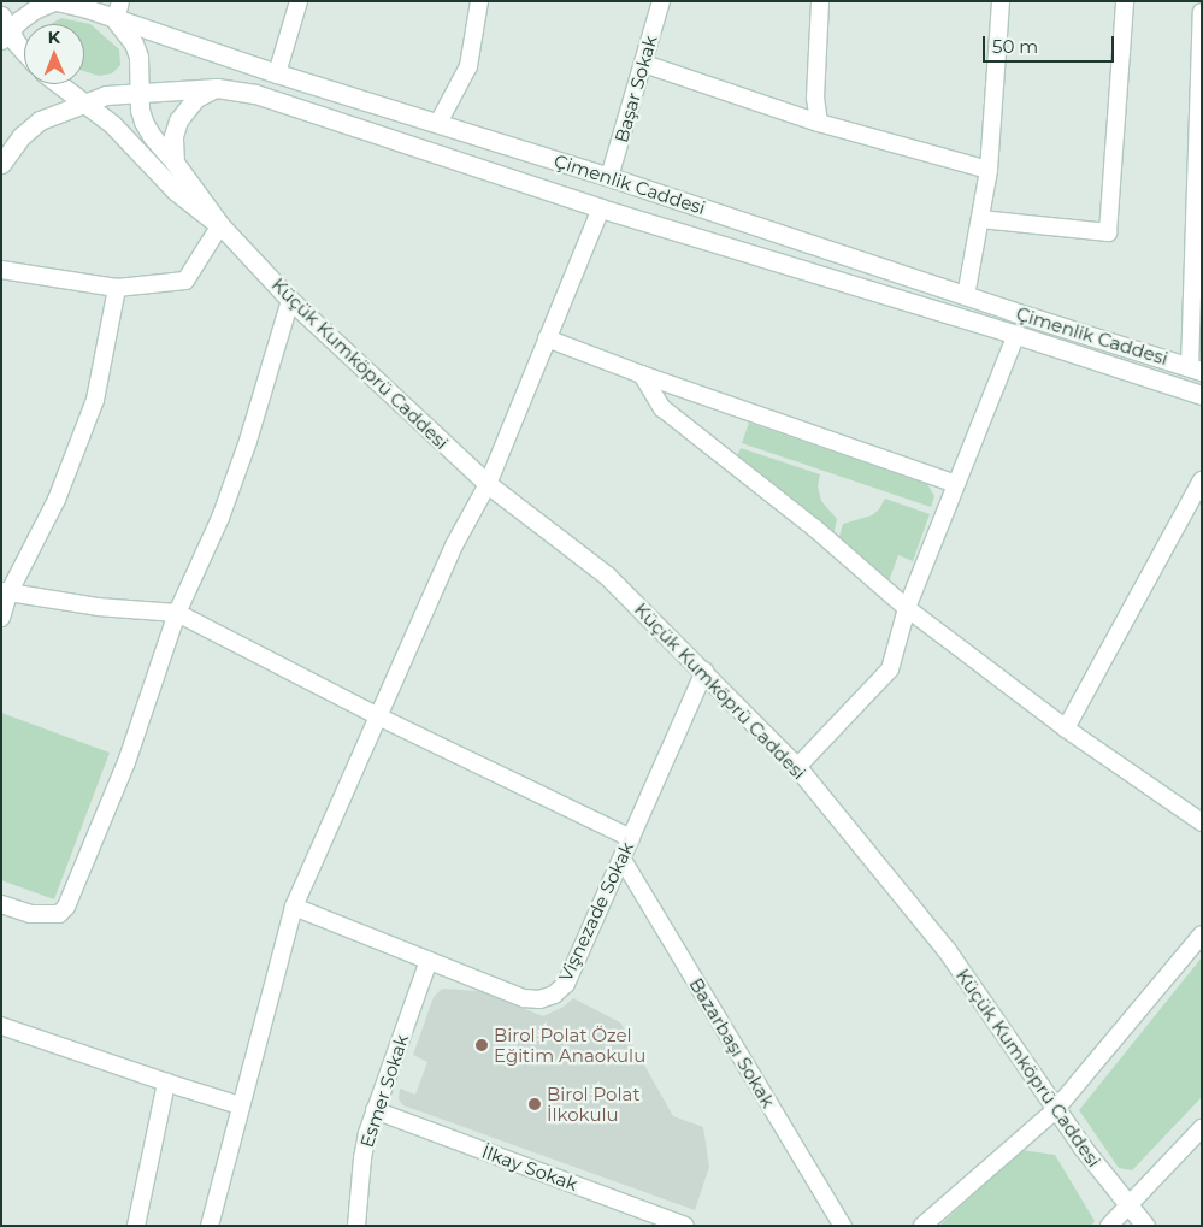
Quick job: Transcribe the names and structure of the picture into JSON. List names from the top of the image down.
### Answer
{
  "streets": {
    "street": [
      "Başar Sokak",
      "Çimenlik Caddesi",
      "Küçük Kumköprü Caddesi",
      "Vişnezade Sokak",
      "Bazarbaşı Sokak",
      "Esmer Sokak",
      "İlkay Sokak"
    ]
  },
  "crossings": [
    ["Başar Sokak", "Çimenlik Caddesi"],
    ["Çimenlik Caddesi", "Küçük Kumköprü Caddesi"],
    ["Küçük Kumköprü Caddesi", "Vişnezade Sokak"],
    ["Vişnezade Sokak", "Bazarbaşı Sokak"],
    ["Vişnezade Sokak", "Esmer Sokak"],
    ["Esmer Sokak", "İlkay Sokak"]
  ],
  "places": ["Birol Polat Özel Eğitim Anaokulu", "Birol Polat İlkokulu"],
  "scale_bar": "50 m",
  "north": "top"
}
